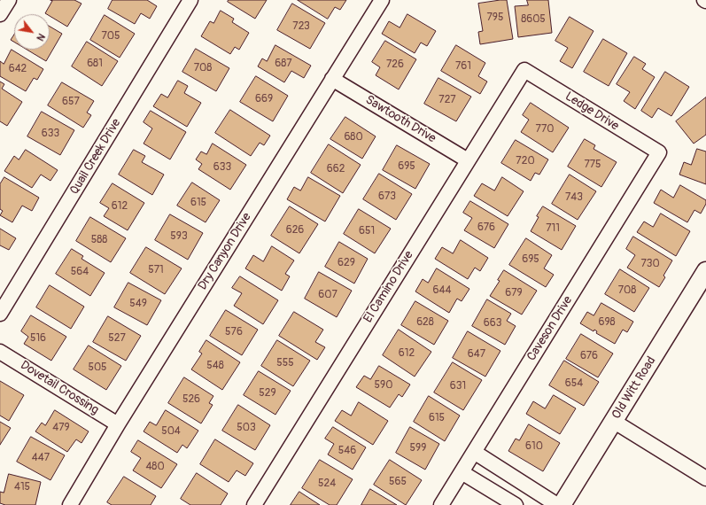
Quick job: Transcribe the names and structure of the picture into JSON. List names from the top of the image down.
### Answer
{
  "streets": {
    "street": [
      "Ledge Drive",
      "Sawtooth Drive",
      "Quail Creek Drive",
      "Dry Canyon Drive",
      "El Camino Drive",
      "Caveson Drive",
      "Dovetail Crossing",
      "Old Witt Road"
    ]
  },
  "crossings": [
    ["Ledge Drive", "El Camino Drive"],
    ["Ledge Drive", "Caveson Drive"],
    ["Sawtooth Drive", "Dry Canyon Drive"],
    ["Sawtooth Drive", "El Camino Drive"],
    ["Dry Canyon Drive", "Dovetail Crossing"]
  ],
  "house_numbers": [
    "795",
    "8605",
    "723",
    "705",
    "681",
    "687",
    "726",
    "761",
    "708",
    "642",
    "669",
    "727",
    "657",
    "770",
    "633",
    "680",
    "720",
    "775",
    "695",
    "633",
    "662",
    "673",
    "743",
    "615",
    "612",
    "676",
    "711",
    "626",
    "651",
    "593",
    "588",
    "695",
    "629",
    "730",
    "571",
    "564",
    "644",
    "708",
    "679",
    "607",
    "549",
    "628",
    "698",
    "663",
    "576",
    "516",
    "527",
    "612",
    "647",
    "676",
    "555",
    "548",
    "505",
    "654",
    "590",
    "631",
    "529",
    "526",
    "615",
    "479",
    "503",
    "504",
    "610",
    "599",
    "546",
    "447",
    "480",
    "565",
    "524",
    "415"
  ],
  "north": "bottom right"
}
